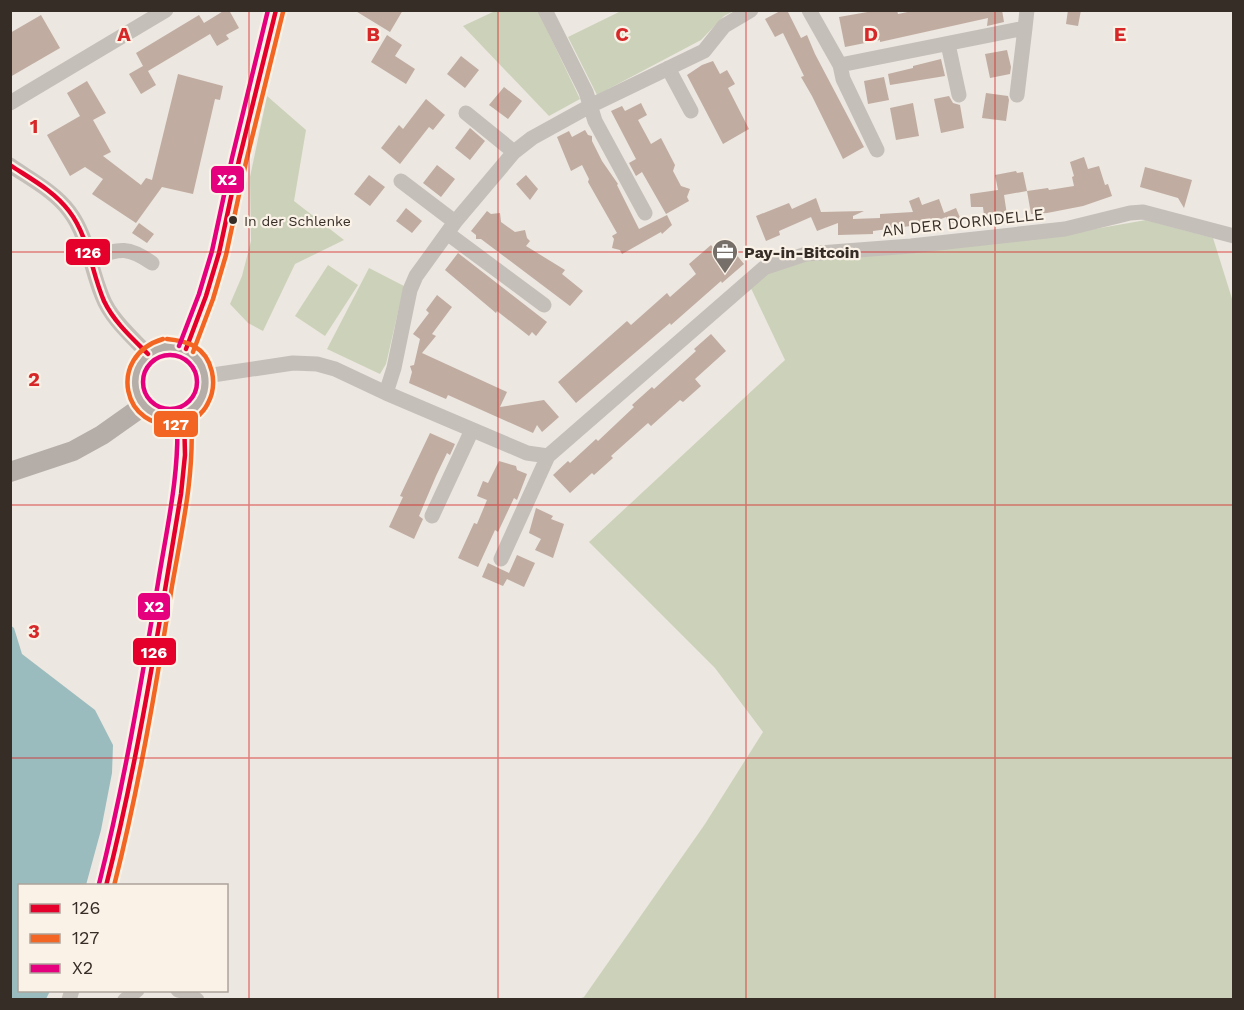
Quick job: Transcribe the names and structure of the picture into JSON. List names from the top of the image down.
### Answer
{
  "streets": {
    "street": ["AN DER DORNDELLE"]
  },
  "places": {
    "other": ["In der Schlenke"],
    "office": ["Pay-in-Bitcoin"]
  },
  "lines": ["transit line 126", "transit line X2", "transit line 127"],
  "legend": ["126", "127", "X2"],
  "grid": {
    "columns": [
      "A",
      "B",
      "C",
      "D",
      "E"
    ],
    "rows": ["1", "2", "3"]
  }
}
